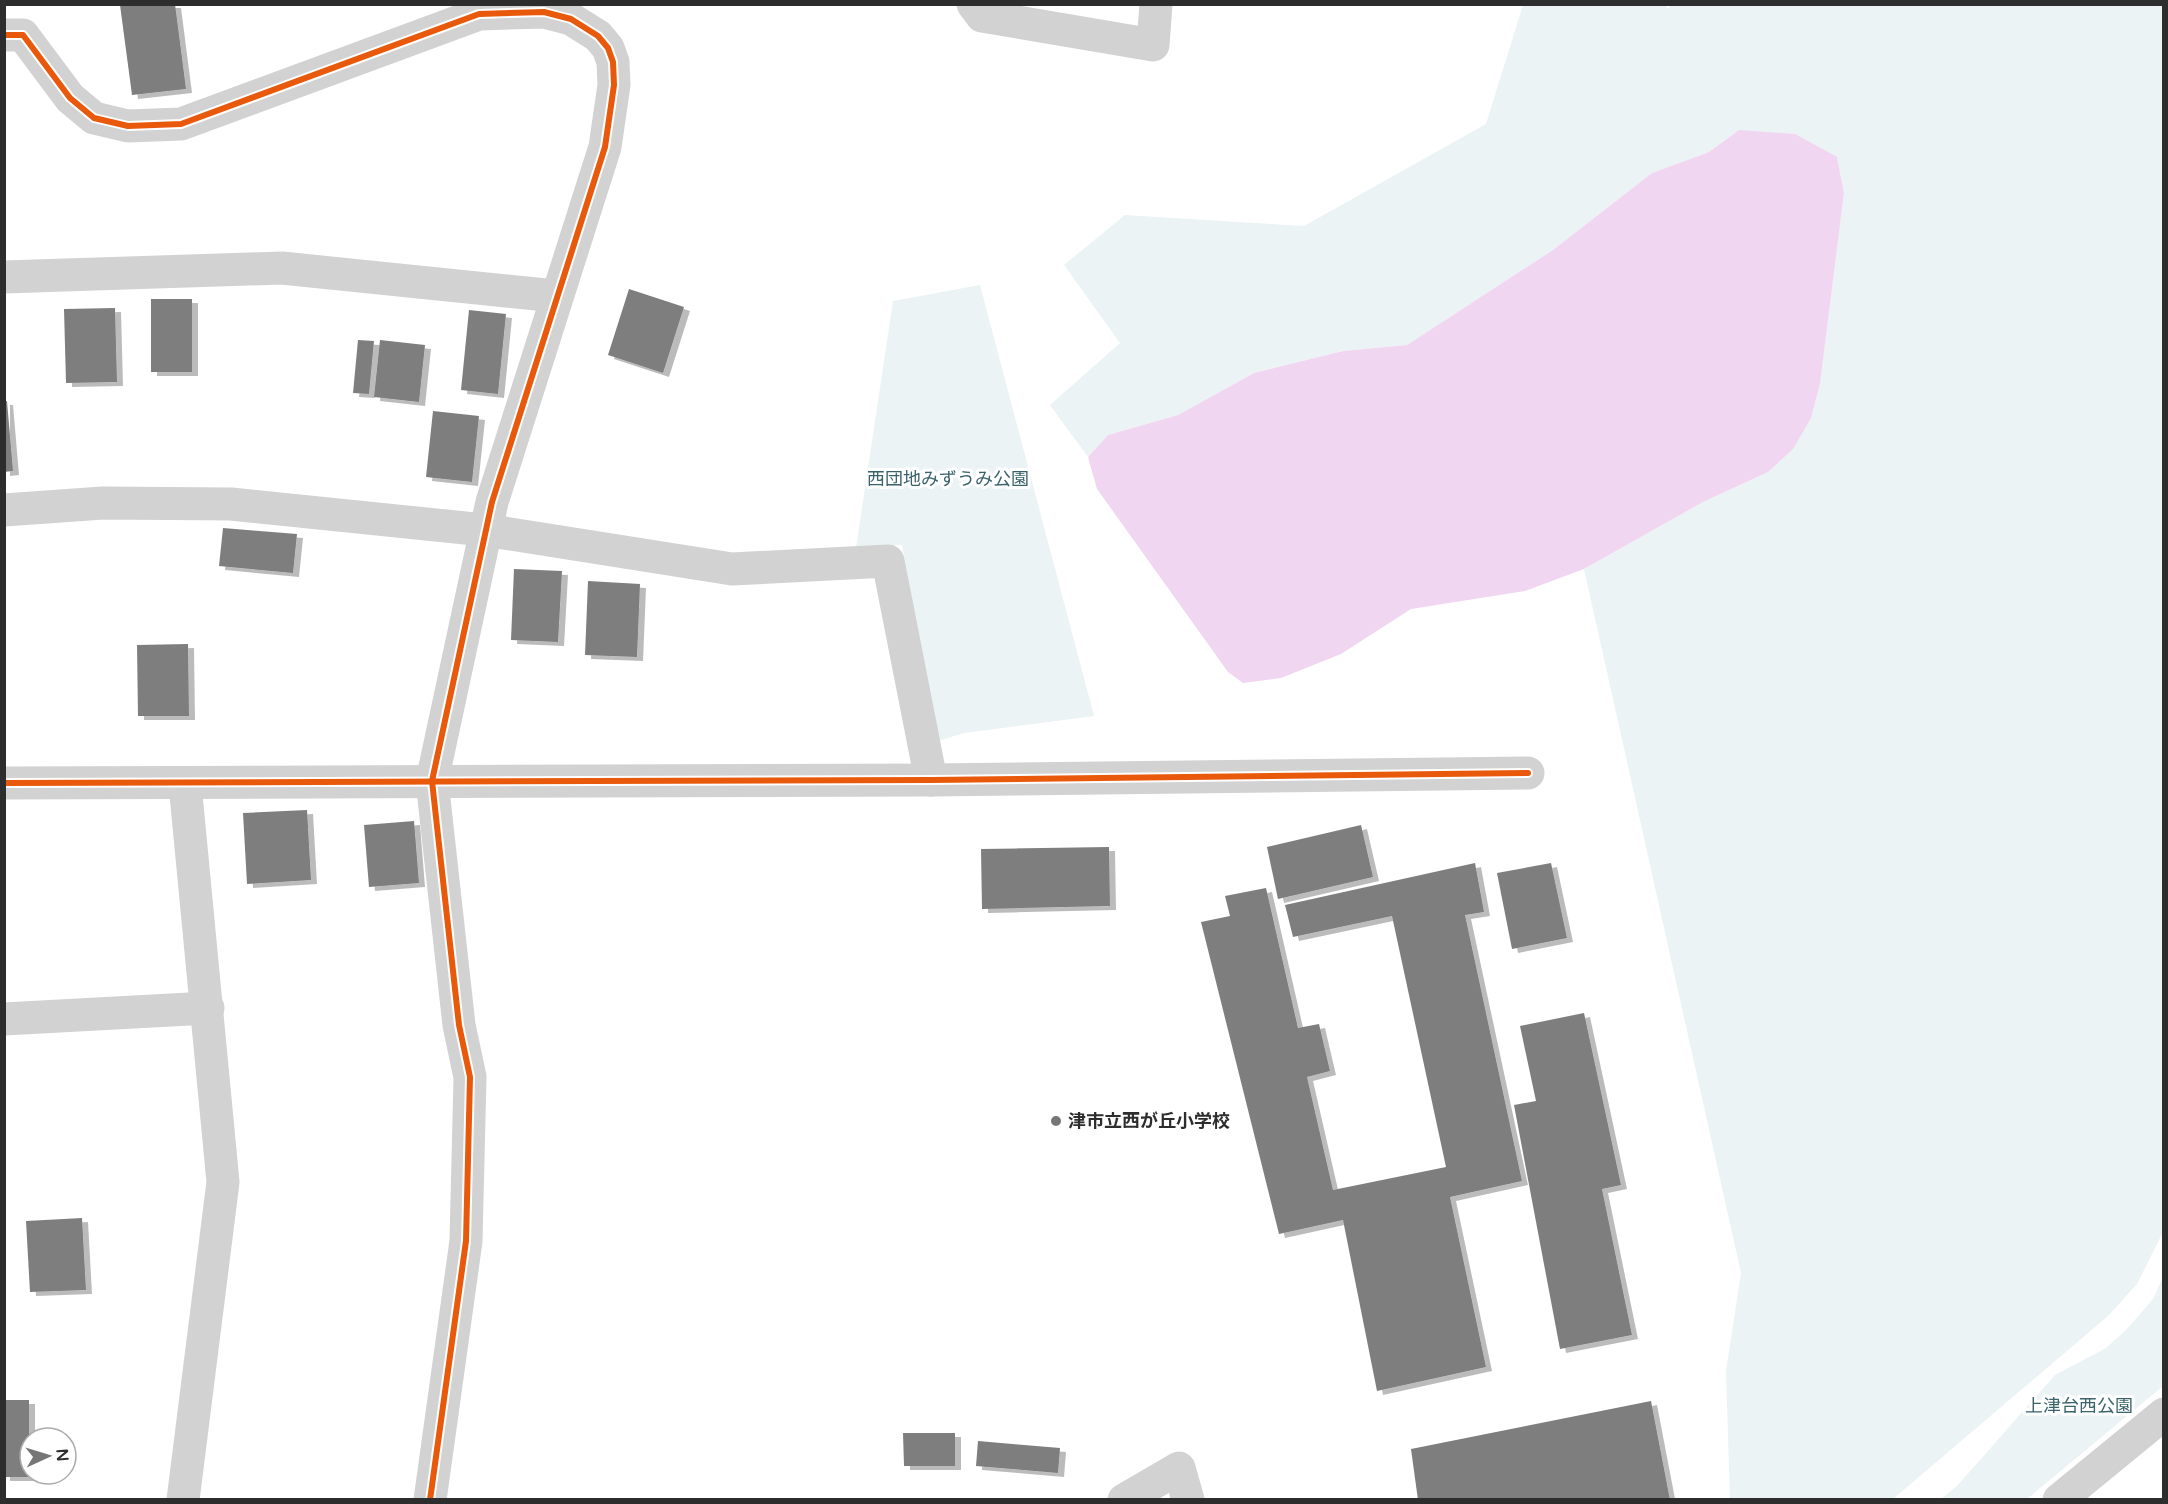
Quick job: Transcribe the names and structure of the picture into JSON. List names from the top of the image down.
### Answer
{
  "parks": ["西団地みずうみ公園", "上津台西公園"],
  "places": ["津市立西が丘小学校"],
  "north": "right"
}
